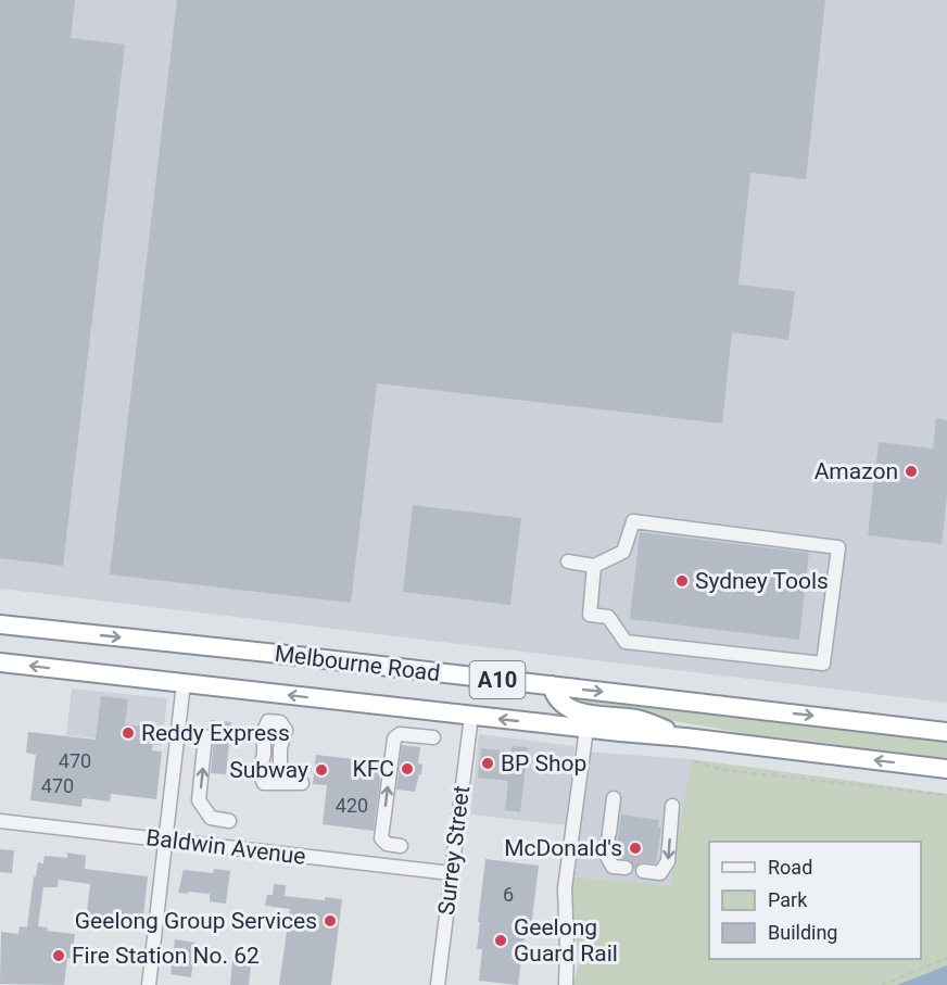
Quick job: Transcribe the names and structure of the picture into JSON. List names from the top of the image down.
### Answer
{
  "streets": {
    "highway": ["Melbourne Road", "A10"],
    "street": ["Baldwin Avenue", "Surrey Street"]
  },
  "crossings": [
    ["Melbourne Road", "Surrey Street"],
    ["Baldwin Avenue", "Surrey Street"]
  ],
  "places": [
    "Amazon",
    "Sydney Tools",
    "Reddy Express",
    "BP Shop",
    "KFC",
    "Subway",
    "McDonald's",
    "Geelong Group Services",
    "Geelong Guard Rail",
    "Fire Station No. 62"
  ],
  "house_numbers": [
    "470",
    "470",
    "420",
    "6"
  ],
  "legend": ["Road", "Park", "Building"]
}
